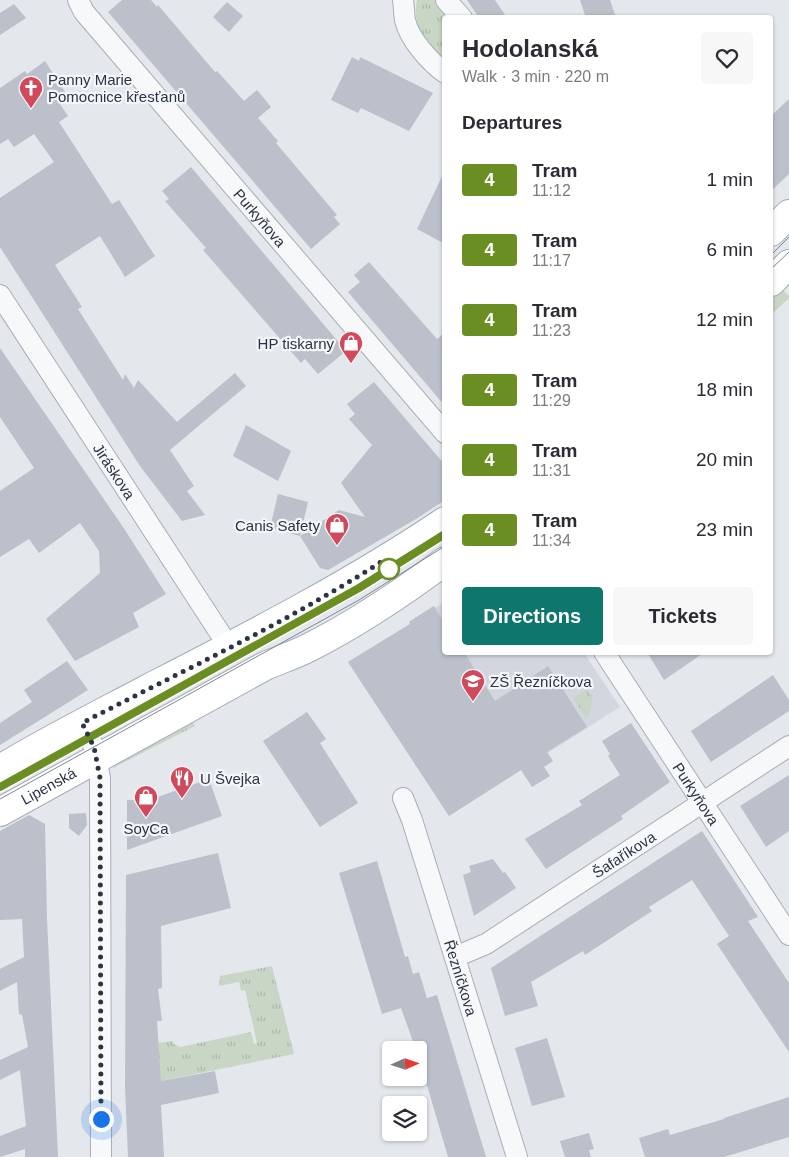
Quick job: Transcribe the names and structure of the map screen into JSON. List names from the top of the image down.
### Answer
{
  "streets": {
    "main road": ["Lipenská"],
    "street": [
      "Purkyňova",
      "Jiráskova",
      "Šafaříkova",
      "Řezníčkova"
    ]
  },
  "crossings": [
    ["Purkyňova", "Šafaříkova"],
    ["Šafaříkova", "Řezníčkova"]
  ],
  "places": {
    "church": ["Panny Marie Pomocnice křesťanů"],
    "shop": ["HP tiskarny", "Canis Safety", "SoyCa"],
    "school or university": ["ZŠ Řezníčkova"],
    "restaurant": ["U Švejka"]
  },
  "lines": ["tram line 4"],
  "north": "right",
  "page": {
    "heading": [
      ["Hodolanská", "Walk · 3 min · 220 m"],
      "Departures"
    ],
    "list": [
      {
        "mark": "4",
        "name": "Tram",
        "note": "11:12",
        "value": "1 min"
      },
      {
        "mark": "4",
        "name": "Tram",
        "note": "11:17",
        "value": "6 min"
      },
      {
        "mark": "4",
        "name": "Tram",
        "note": "11:23",
        "value": "12 min"
      },
      {
        "mark": "4",
        "name": "Tram",
        "note": "11:29",
        "value": "18 min"
      },
      {
        "mark": "4",
        "name": "Tram",
        "note": "11:31",
        "value": "20 min"
      },
      {
        "mark": "4",
        "name": "Tram",
        "note": "11:34",
        "value": "23 min"
      }
    ],
    "buttons": ["Directions", "Tickets"]
  }
}
